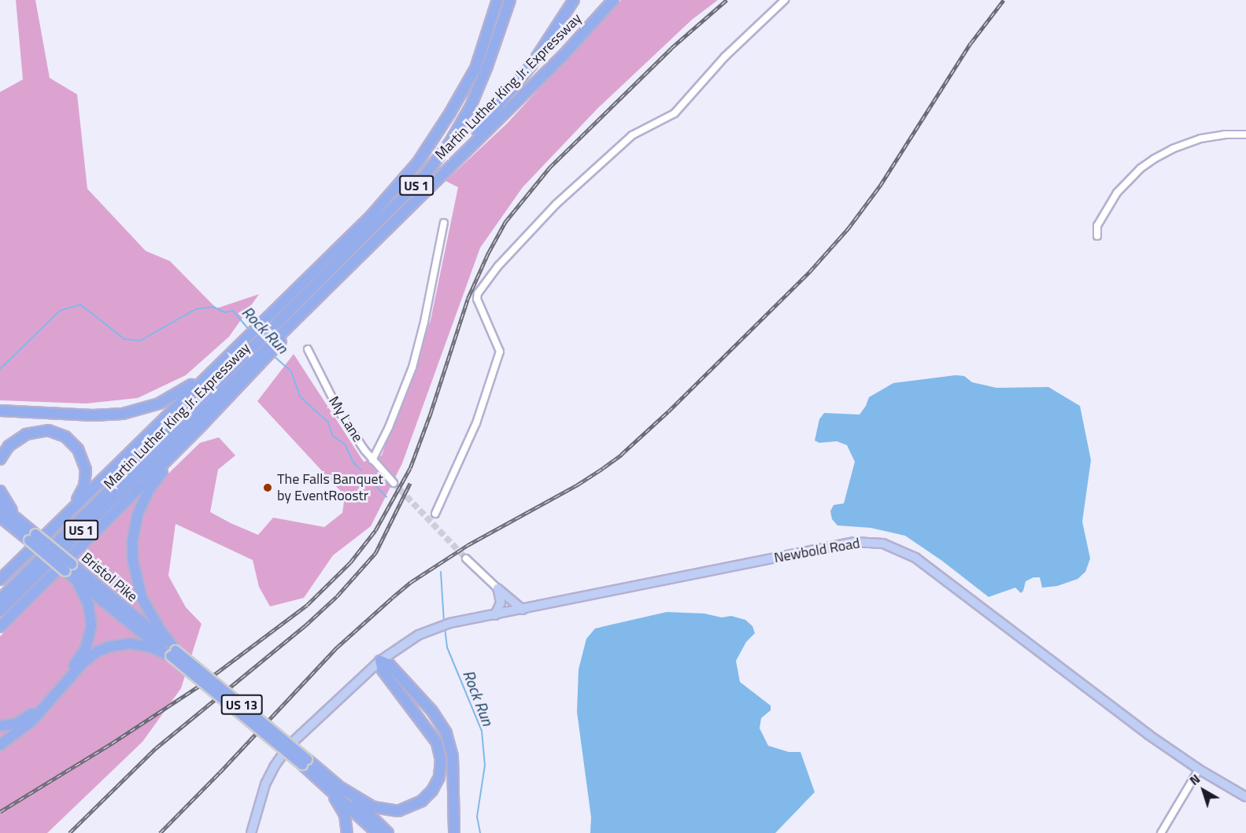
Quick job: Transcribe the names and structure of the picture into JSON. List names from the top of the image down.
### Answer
{
  "streets": {
    "highway": [
      "Martin Luther King Jr. Expressway",
      "US 1",
      "Bristol Pike",
      "US 13"
    ],
    "main road": ["Newbold Road"],
    "street": ["My Lane"]
  },
  "crossings": [
    ["Bristol Pike", "US 13"]
  ],
  "water": ["Rock Run"],
  "places": ["The Falls Banquet by EventRoostr"],
  "north": "top left"
}
